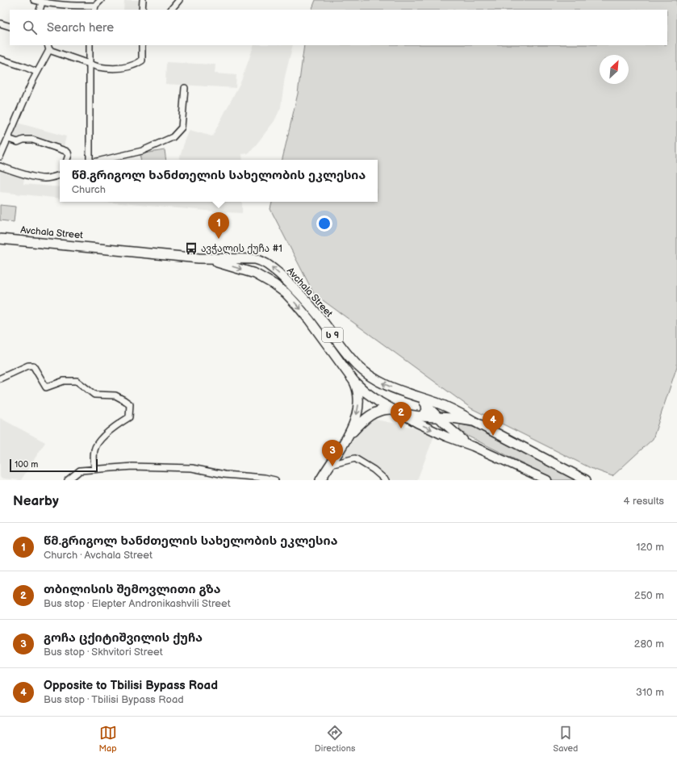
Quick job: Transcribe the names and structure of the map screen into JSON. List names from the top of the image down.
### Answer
{
  "streets": {
    "main road": ["Avchala Street", "ს 9"]
  },
  "crossings": [
    ["Avchala Street", "ს 9"]
  ],
  "places": {
    "bus stop": ["ავჭალის ქუჩა #1"]
  },
  "scale_bar": "100 m",
  "north": "top right",
  "page": {
    "search": "Search here",
    "popup": ["წმ.გრიგოლ ხანძთელის სახელობის ეკლესია", "Church"],
    "pins": [
      "1",
      "2",
      "4",
      "3"
    ],
    "scale": "100 m",
    "heading": ["Nearby", "4 results"],
    "list": [
      {
        "mark": "1",
        "name": "წმ.გრიგოლ ხანძთელის სახელობის ეკლესია",
        "note": "Church · Avchala Street",
        "value": "120 m"
      },
      {
        "mark": "2",
        "name": "თბილისის შემოვლითი გზა",
        "note": "Bus stop · Elepter Andronikashvili Street",
        "value": "250 m"
      },
      {
        "mark": "3",
        "name": "გოჩა ცქიტიშვილის ქუჩა",
        "note": "Bus stop · Skhvitori Street",
        "value": "280 m"
      },
      {
        "mark": "4",
        "name": "Opposite to Tbilisi Bypass Road",
        "note": "Bus stop · Tbilisi Bypass Road",
        "value": "310 m"
      }
    ],
    "nav": ["Map", "Directions", "Saved"]
  }
}
